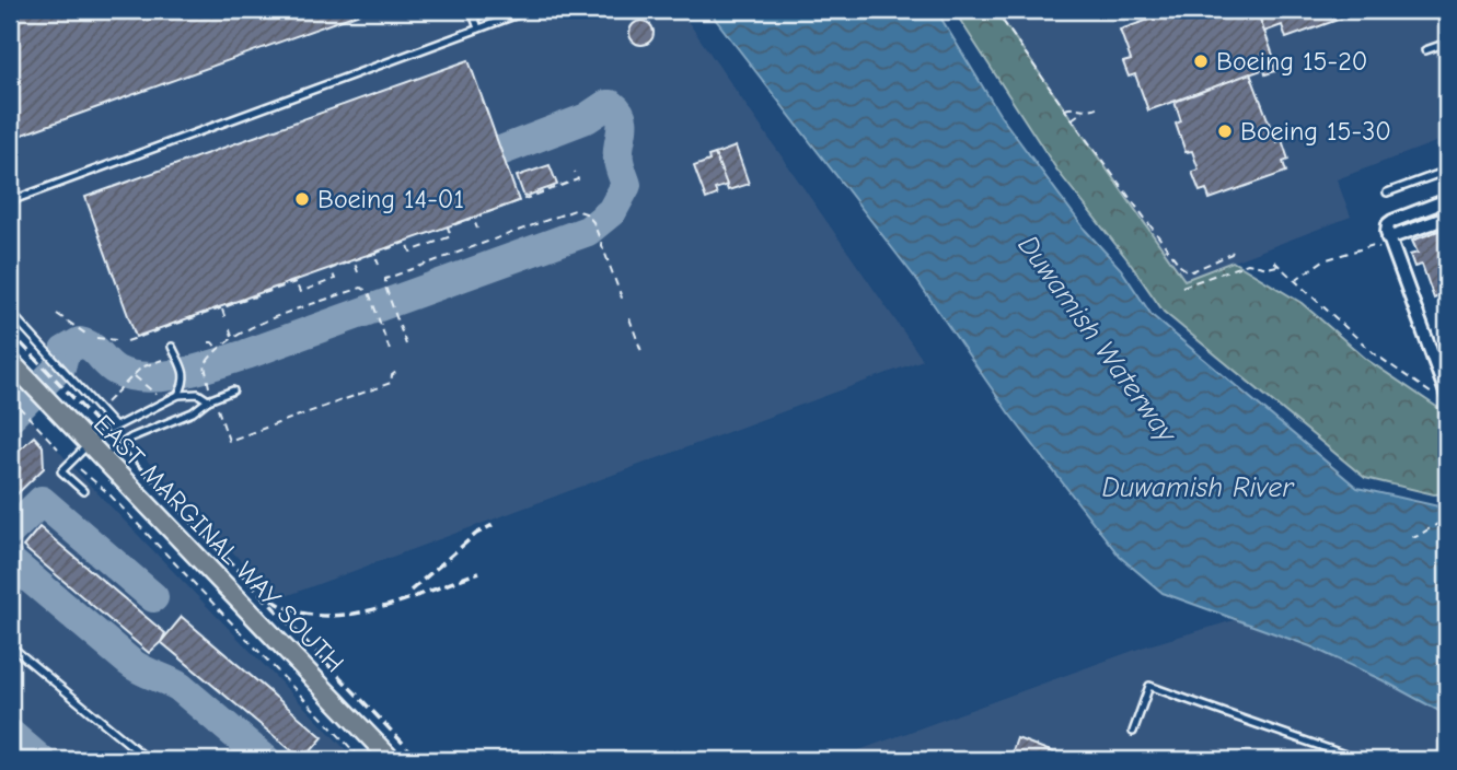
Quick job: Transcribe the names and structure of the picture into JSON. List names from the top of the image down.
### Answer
{
  "streets": {
    "main road": ["EAST MARGINAL WAY SOUTH"]
  },
  "water": ["Duwamish Waterway", "Duwamish River"],
  "places": ["Boeing 15-20", "Boeing 15-30", "Boeing 14-01"]
}
